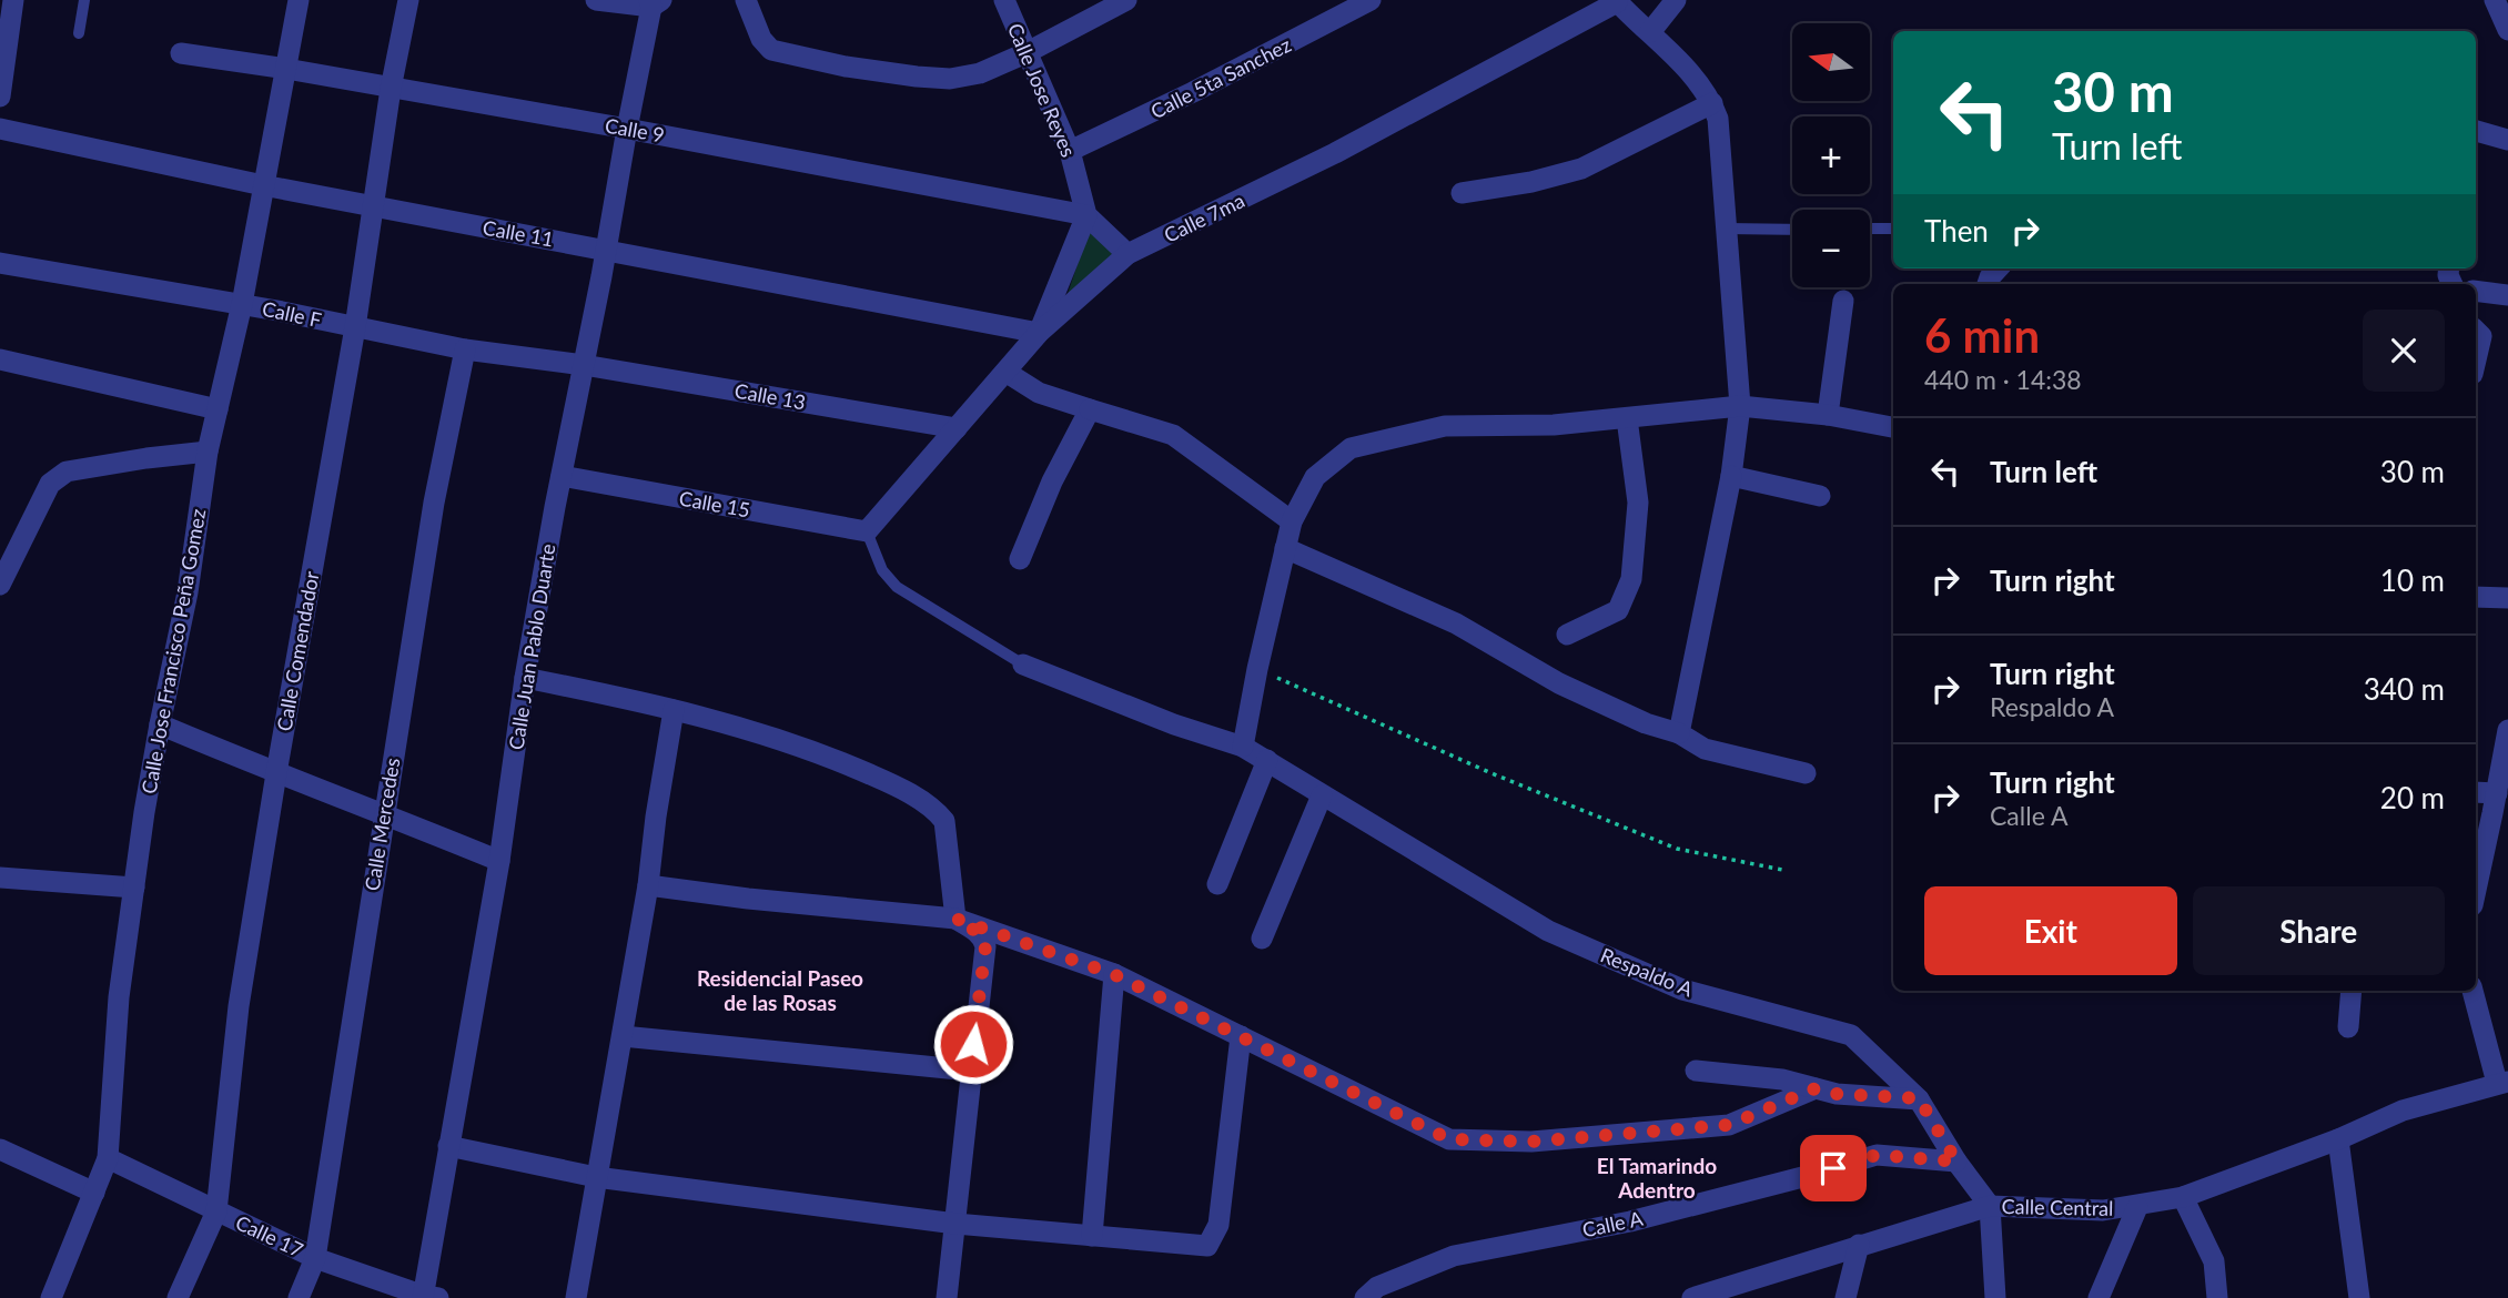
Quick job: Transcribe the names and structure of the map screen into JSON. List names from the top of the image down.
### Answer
{
  "streets": {
    "street": [
      "Calle 5ta Sanchez",
      "Calle Jose Reyes",
      "Calle 9",
      "Calle 7ma",
      "Calle 11",
      "Calle F",
      "Calle 13",
      "Calle 15",
      "Calle Juan Pablo Duarte",
      "Calle Jose Francisco Peña Gomez",
      "Calle Comendador",
      "Calle Mercedes",
      "Respaldo A",
      "Calle Central",
      "Calle A",
      "Calle 17"
    ]
  },
  "crossings": [
    ["Calle 5ta Sanchez", "Calle Jose Reyes"],
    ["Calle Jose Reyes", "Calle 9"],
    ["Calle 9", "Calle Juan Pablo Duarte"],
    ["Calle 9", "Calle Jose Francisco Peña Gomez"],
    ["Calle 9", "Calle Comendador"],
    ["Calle 7ma", "Calle 11"],
    ["Calle 7ma", "Calle 13"],
    ["Calle 7ma", "Calle 15"],
    ["Calle 11", "Calle Juan Pablo Duarte"],
    ["Calle 11", "Calle Jose Francisco Peña Gomez"],
    ["Calle 11", "Calle Comendador"],
    ["Calle F", "Calle 13"],
    ["Calle F", "Calle Juan Pablo Duarte"],
    ["Calle F", "Calle Jose Francisco Peña Gomez"],
    ["Calle F", "Calle Comendador"],
    ["Calle F", "Calle Mercedes"],
    ["Calle 13", "Calle Juan Pablo Duarte"],
    ["Calle 15", "Calle Juan Pablo Duarte"],
    ["Calle Juan Pablo Duarte", "Calle 17"],
    ["Calle Jose Francisco Peña Gomez", "Calle 17"],
    ["Calle Comendador", "Calle 17"],
    ["Calle Mercedes", "Calle 17"],
    ["Respaldo A", "Calle Central"],
    ["Respaldo A", "Calle A"]
  ],
  "districts": ["Residencial Paseo de las Rosas", "El Tamarindo Adentro"],
  "north": "left",
  "page": {
    "map_buttons": ["+", "−"],
    "turn": ["30 m", "Turn left"],
    "then": "Then",
    "heading": ["6 min", "440 m · 14:38"],
    "list": [
      {
        "name": "Turn left",
        "value": "30 m"
      },
      {
        "name": "Turn right",
        "value": "10 m"
      },
      {
        "name": "Turn right",
        "note": "Respaldo A",
        "value": "340 m"
      },
      {
        "name": "Turn right",
        "note": "Calle A",
        "value": "20 m"
      }
    ],
    "buttons": ["Exit", "Share"]
  }
}
